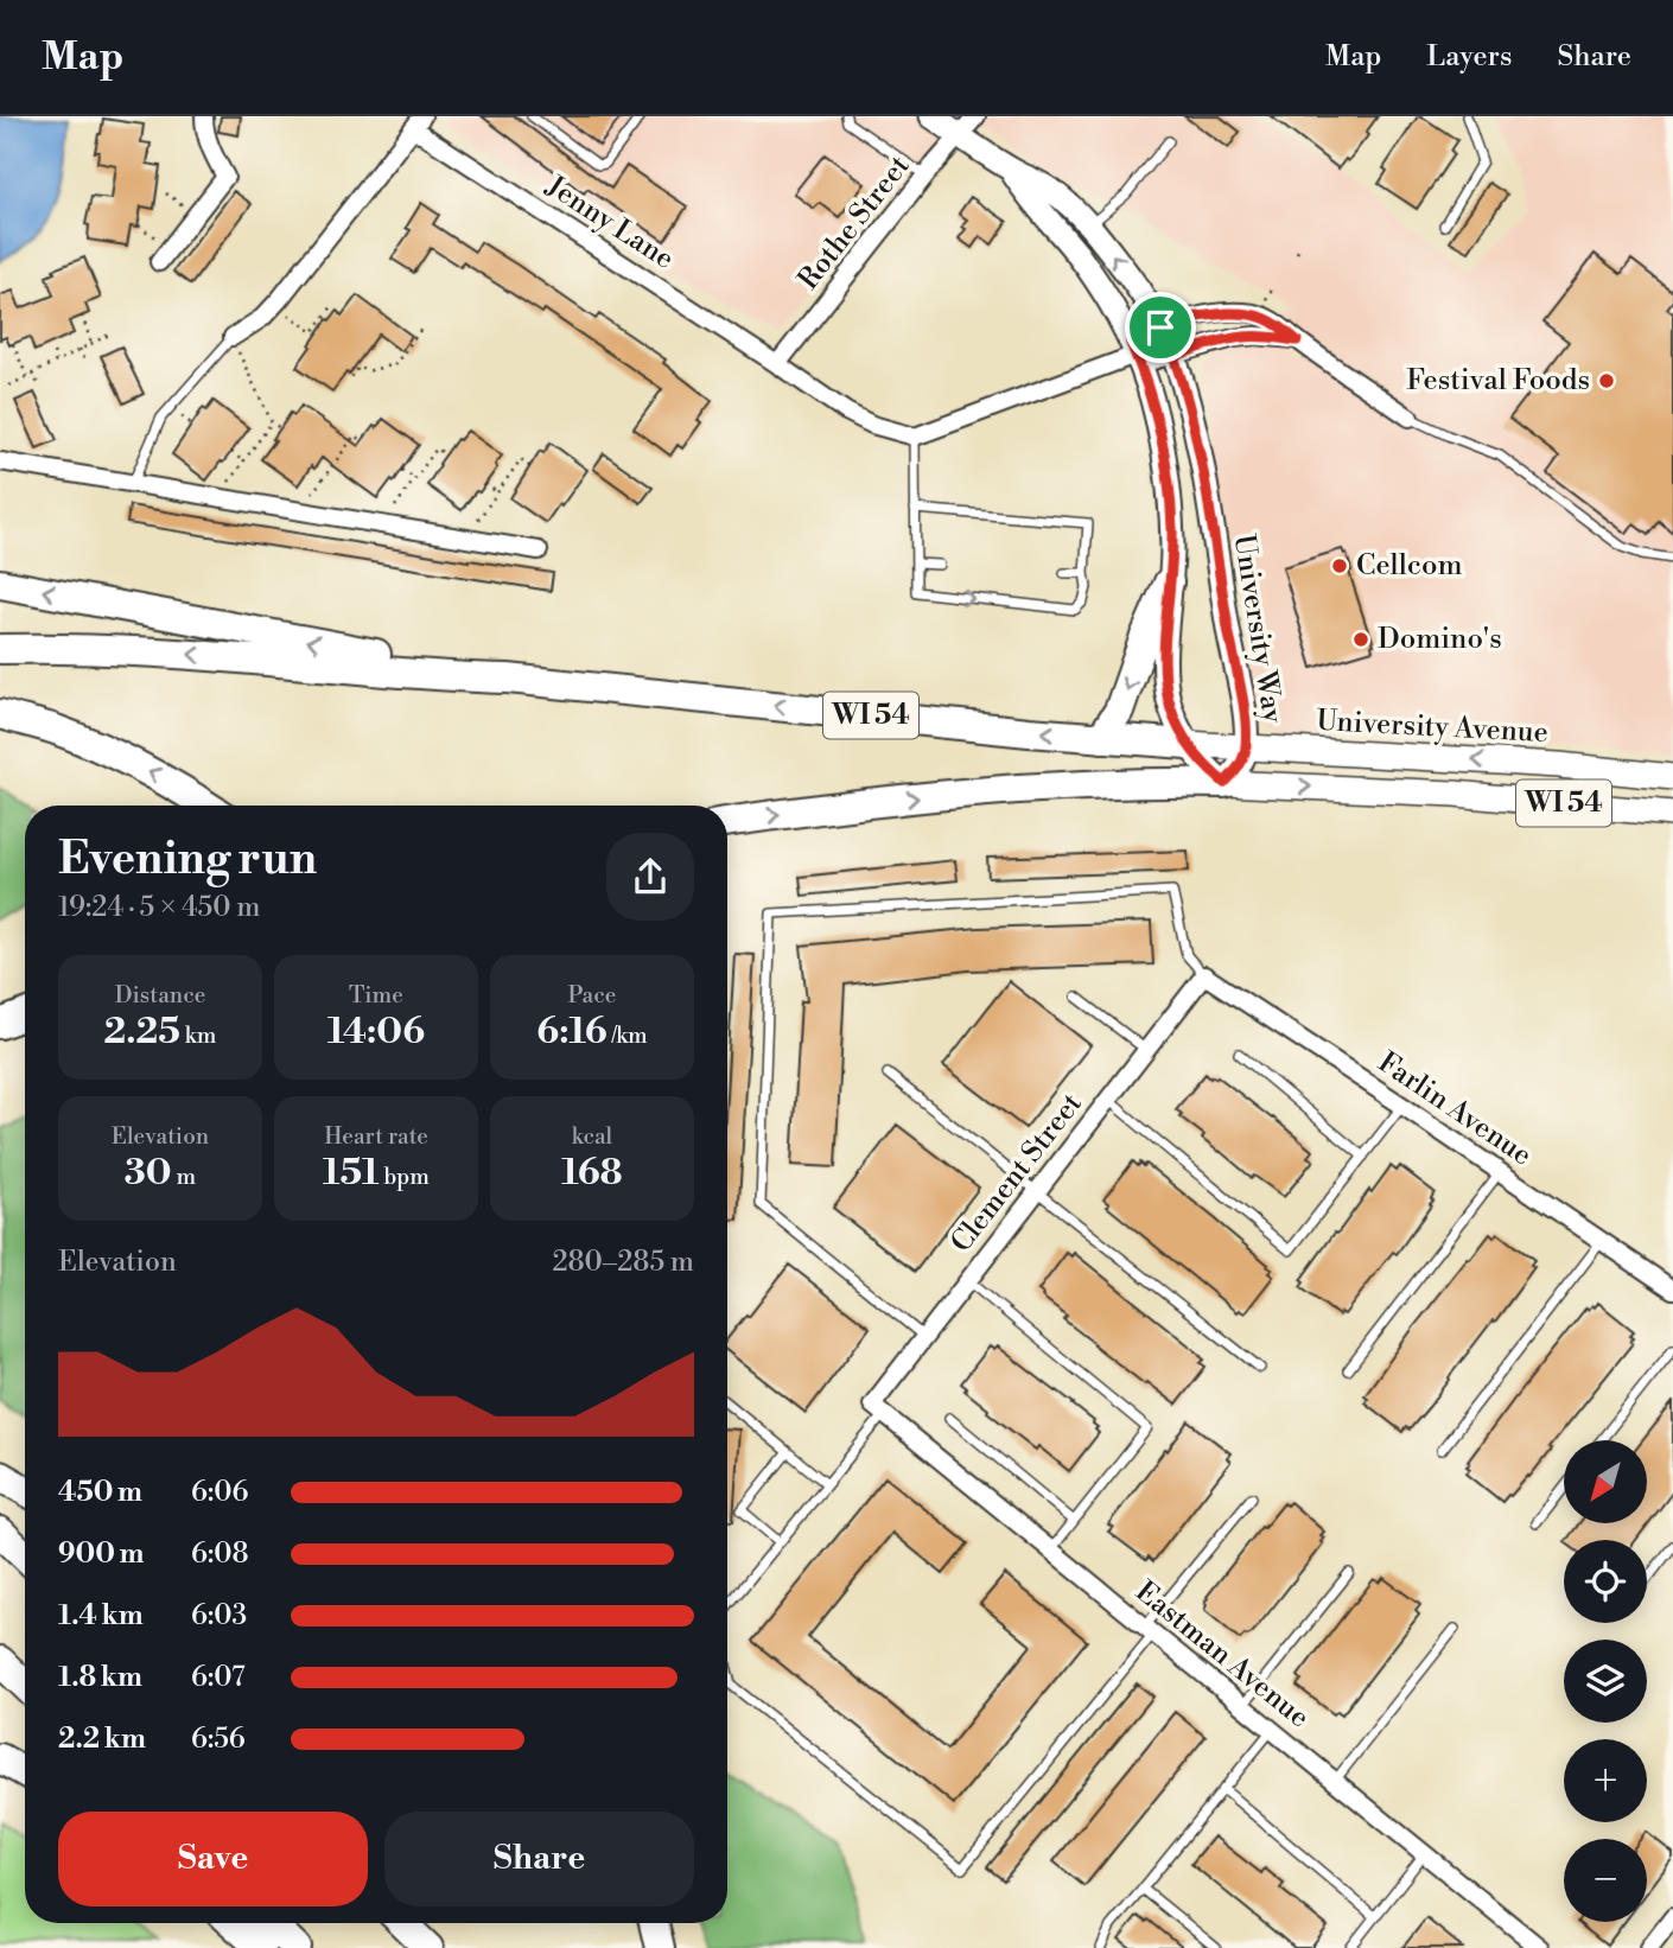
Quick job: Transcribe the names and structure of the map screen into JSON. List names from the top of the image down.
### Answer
{
  "streets": {
    "highway": ["WI 54"],
    "main road": ["University Way", "University Avenue"],
    "street": [
      "Jenny Lane",
      "Rothe Street",
      "Farlin Avenue",
      "Clement Street",
      "Eastman Avenue"
    ]
  },
  "crossings": [
    ["Jenny Lane", "Rothe Street"],
    ["University Way", "WI 54"],
    ["University Way", "University Avenue"],
    ["WI 54", "University Avenue"],
    ["Farlin Avenue", "Clement Street"],
    ["Clement Street", "Eastman Avenue"]
  ],
  "places": ["Festival Foods", "Cellcom", "Domino's"],
  "north": "bottom left",
  "page": {
    "header": "Map",
    "nav": ["Map", "Layers", "Share"],
    "heading": ["Evening run", "19:24 · 5 × 450 m"],
    "stats": [
      ["Distance", "2.25 km"],
      ["Time", "14:06"],
      ["Pace", "6:16 /km"],
      ["Elevation", "30 m"],
      ["Heart rate", "151 bpm"],
      ["kcal", "168"]
    ],
    "chart": ["Elevation", "280–285 m"],
    "map_buttons": ["+", "−"],
    "list": [
      {
        "name": "450 m",
        "note": "6:06"
      },
      {
        "name": "900 m",
        "note": "6:08"
      },
      {
        "name": "1.4 km",
        "note": "6:03"
      },
      {
        "name": "1.8 km",
        "note": "6:07"
      },
      {
        "name": "2.2 km",
        "note": "6:56"
      }
    ],
    "buttons": ["Save", "Share"]
  }
}
